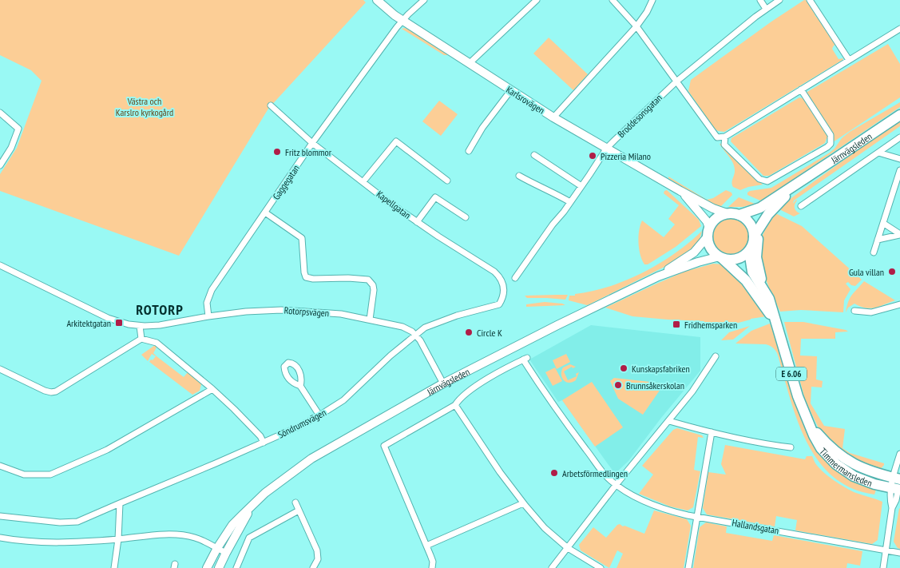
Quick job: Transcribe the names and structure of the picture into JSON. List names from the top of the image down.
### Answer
{
  "streets": {
    "highway": ["Järnvägsleden", "E 6.06", "Timmermansleden"],
    "main road": ["Karlsrovägen"],
    "street": [
      "Broddesonsgatan",
      "Gaggegatan",
      "Kapellgatan",
      "Rotorpsvägen",
      "Söndrumsvägen",
      "Hallandsgatan"
    ]
  },
  "crossings": [
    ["Karlsrovägen", "Broddesonsgatan"],
    ["Karlsrovägen", "Järnvägsleden"],
    ["Karlsrovägen", "Gaggegatan"],
    ["Karlsrovägen", "E 6.06"],
    ["Karlsrovägen", "Timmermansleden"],
    ["Järnvägsleden", "Rotorpsvägen"],
    ["Järnvägsleden", "E 6.06"],
    ["Järnvägsleden", "Timmermansleden"],
    ["Gaggegatan", "Kapellgatan"],
    ["Gaggegatan", "Rotorpsvägen"],
    ["Kapellgatan", "Söndrumsvägen"],
    ["Rotorpsvägen", "Söndrumsvägen"],
    ["E 6.06", "Timmermansleden"]
  ],
  "districts": ["ROTORP"],
  "parks": ["Västra och Karslro kyrkogård"],
  "places": {
    "other": [
      "Fritz blommor",
      "Pizzeria Milano",
      "Gula villan",
      "Circle K",
      "Kunskapsfabriken",
      "Brunnsåkerskolan",
      "Arbetsförmedlingen"
    ],
    "transit": ["Arkitektgatan", "Fridhemsparken"]
  }
}
